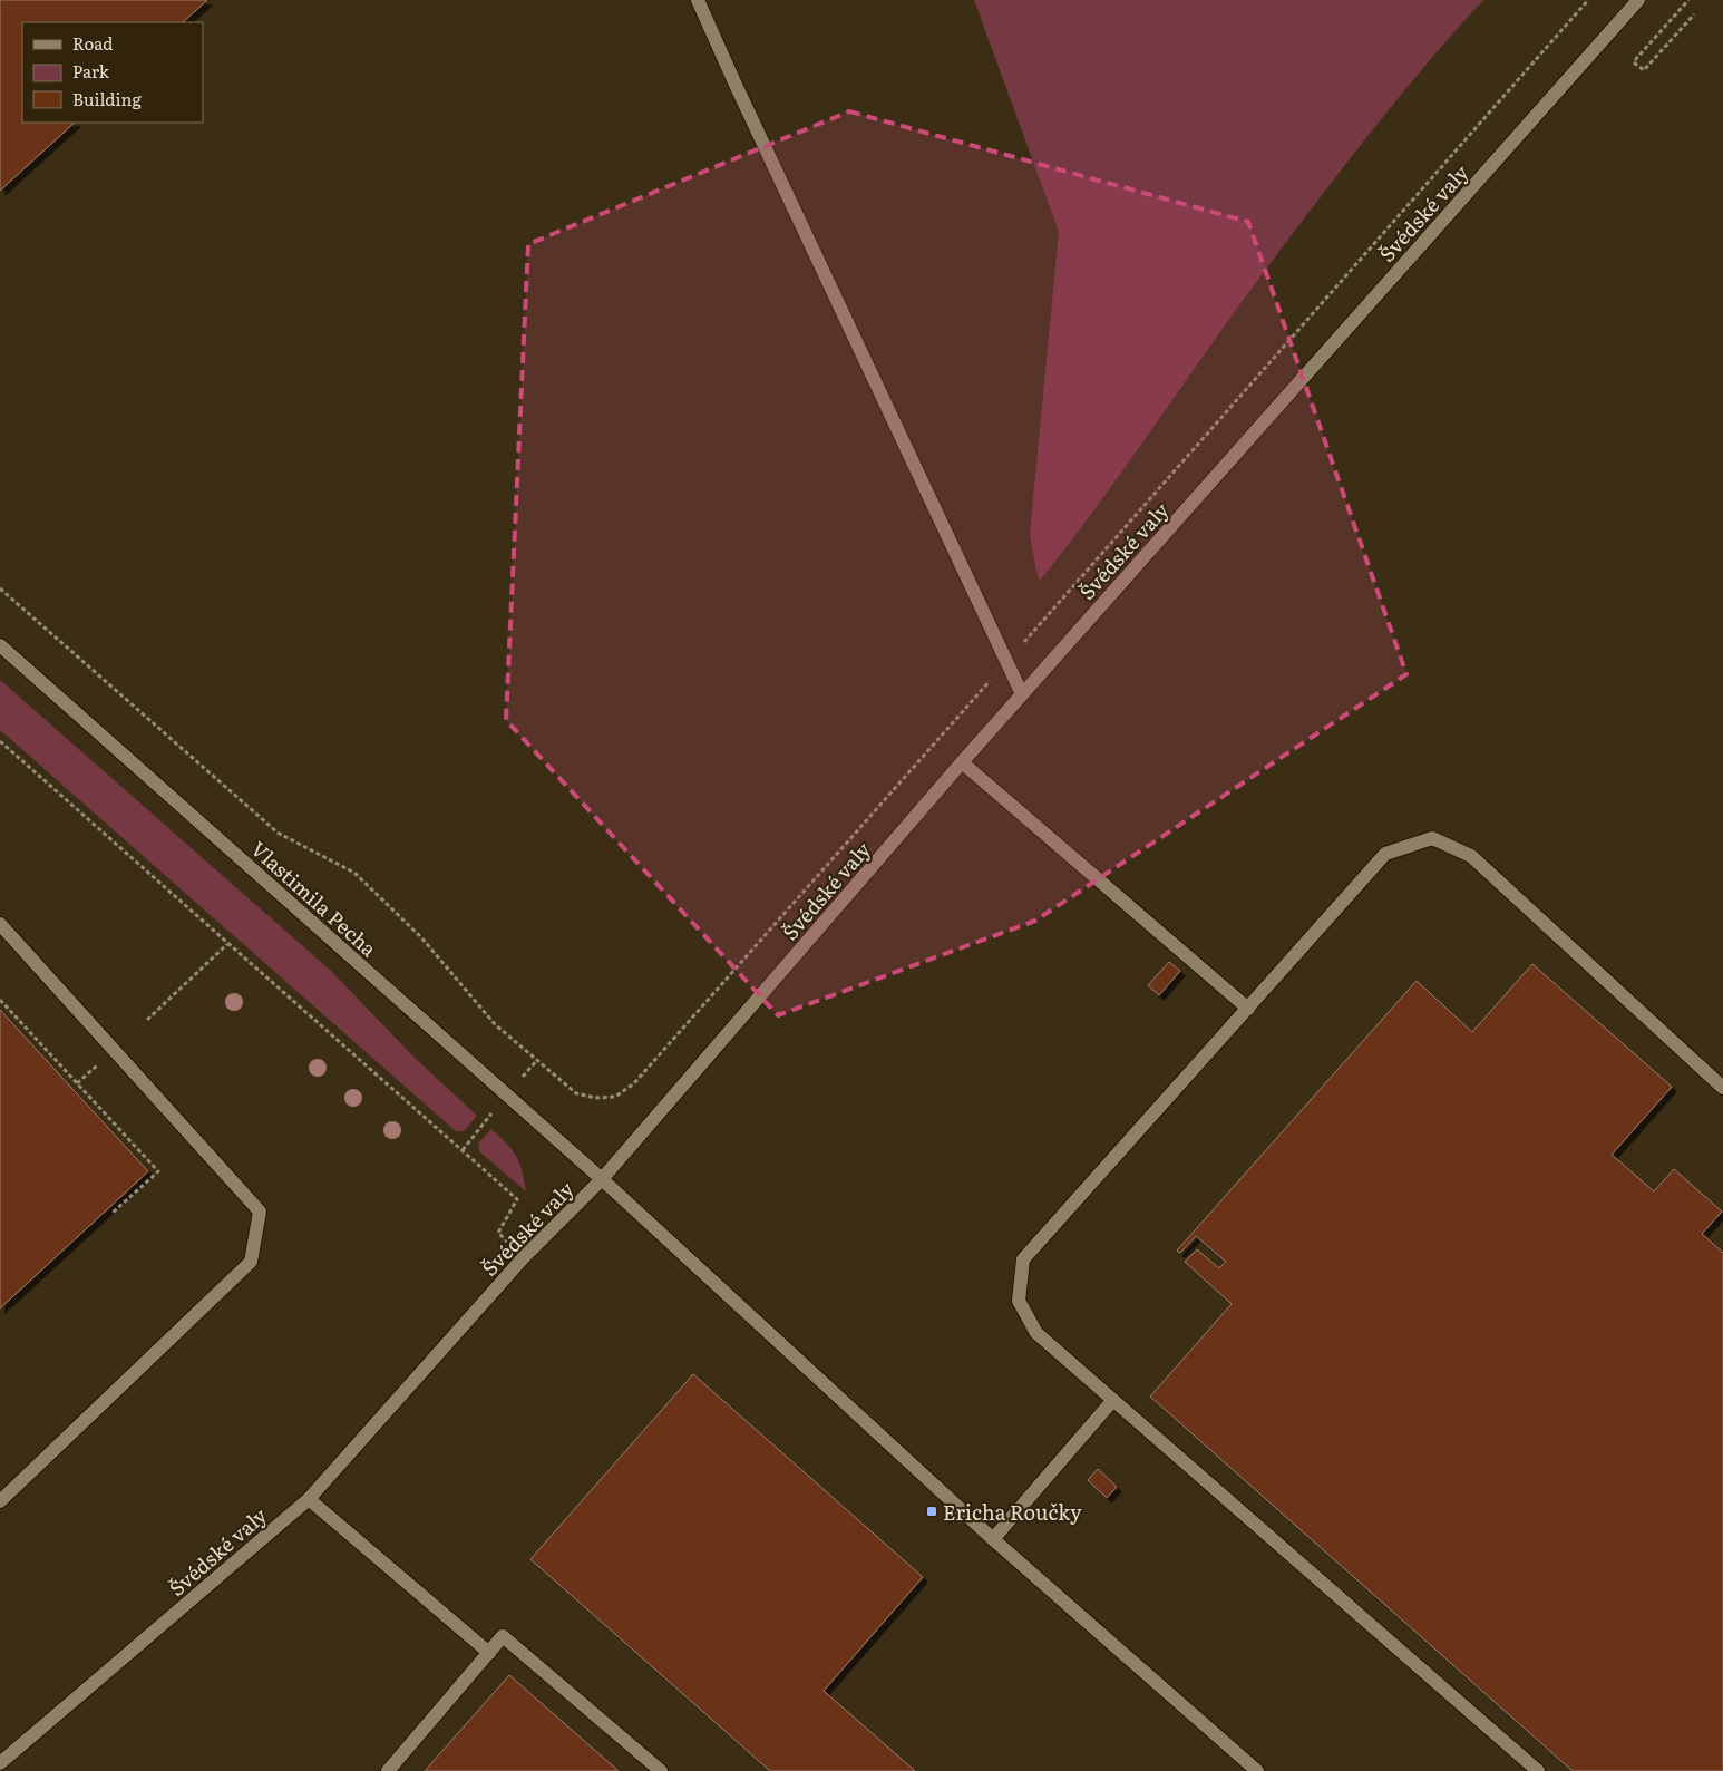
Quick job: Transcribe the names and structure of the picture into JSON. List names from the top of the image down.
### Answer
{
  "streets": {
    "street": ["Švédské valy", "Vlastimila Pecha"]
  },
  "crossings": [
    ["Švédské valy", "Vlastimila Pecha"]
  ],
  "places": {
    "transit": ["Ericha Roučky"]
  },
  "legend": ["Road", "Park", "Building"]
}
